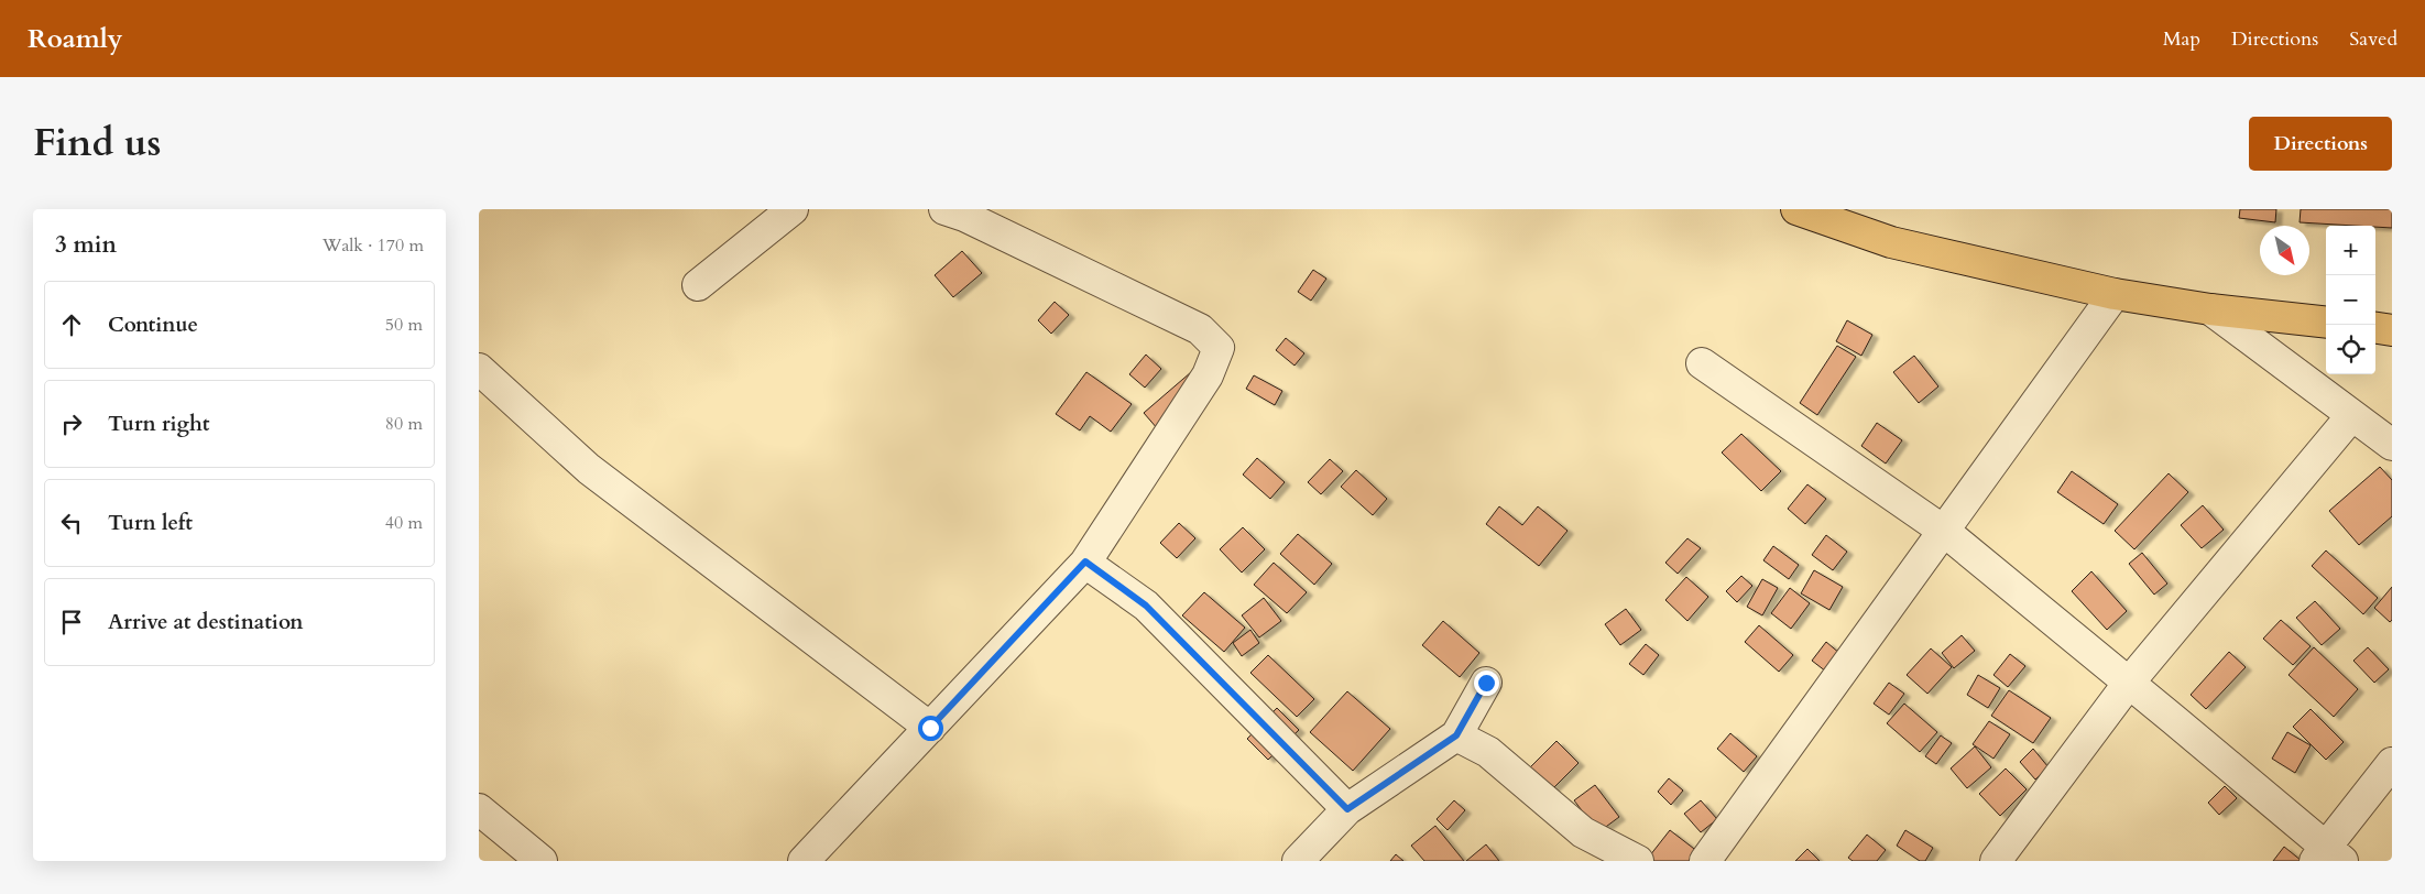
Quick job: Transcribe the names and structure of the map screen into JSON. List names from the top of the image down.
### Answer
{
  "north": "bottom right",
  "page": {
    "header": "Roamly",
    "nav": ["Map", "Directions", "Saved"],
    "title": "Find us",
    "buttons": "Directions",
    "heading": ["3 min", "Walk · 170 m"],
    "map_buttons": ["+", "−"],
    "list": [
      ["Continue", "50 m"],
      ["Turn right", "80 m"],
      ["Turn left", "40 m"],
      "Arrive at destination"
    ]
  }
}
